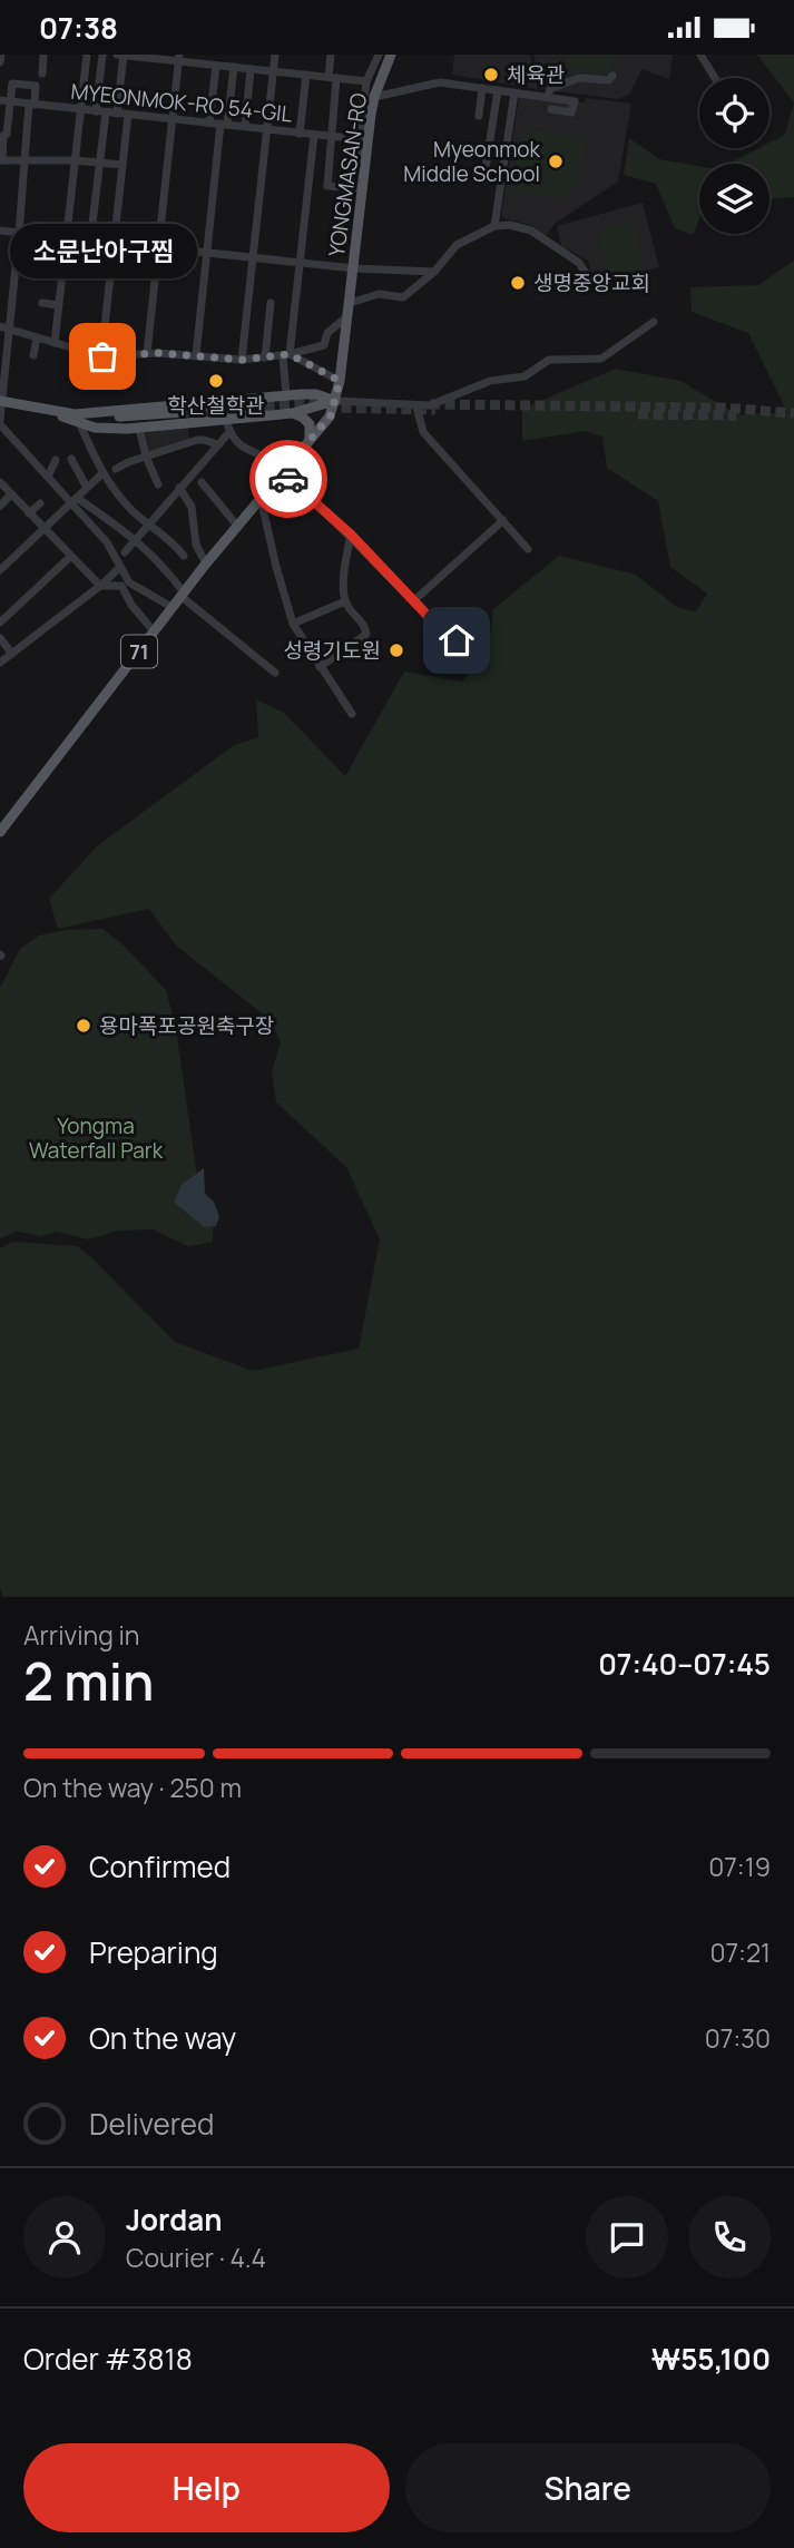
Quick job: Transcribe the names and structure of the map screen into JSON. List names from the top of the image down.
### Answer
{
  "streets": {
    "main road": ["YONGMASAN-RO", "71"],
    "street": ["MYEONMOK-RO 54-GIL"]
  },
  "parks": ["Yongma Waterfall Park"],
  "places": [
    "체육관",
    "Myeonmok Middle School",
    "생명중앙교회",
    "소문난아구찜",
    "학산철학관",
    "성령기도원",
    "용마폭포공원축구장"
  ],
  "page": {
    "status": "07:38",
    "bubble": "소문난아구찜",
    "heading": ["2 min", "Arriving in", "07:40–07:45"],
    "panel": [
      "Jordan",
      "Courier · 4.4",
      "Order #3818",
      "₩55,100"
    ],
    "bar": "On the way · 250 m",
    "list": [
      ["Confirmed", "07:19"],
      ["Preparing", "07:21"],
      ["On the way", "07:30"],
      "Delivered"
    ],
    "buttons": ["Help", "Share"]
  }
}
